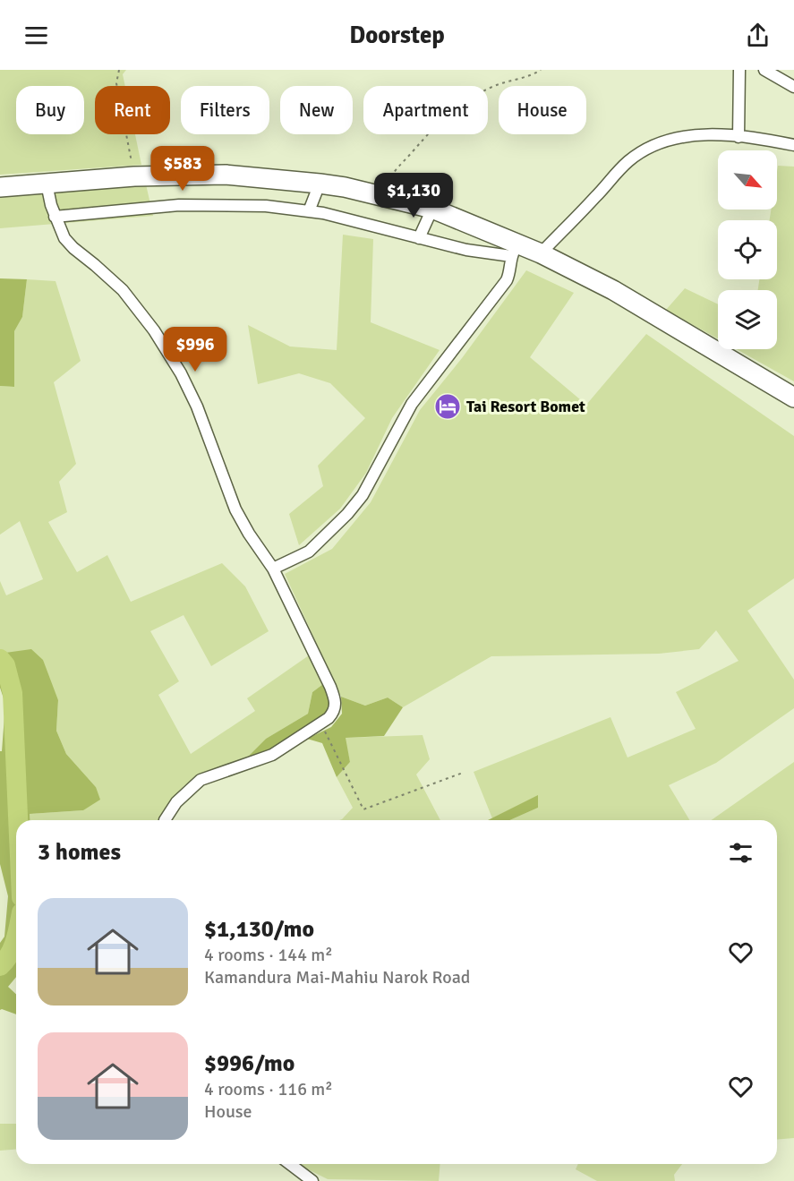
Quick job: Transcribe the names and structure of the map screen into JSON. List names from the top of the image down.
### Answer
{
  "places": {
    "hotel": ["Tai Resort Bomet"]
  },
  "north": "bottom right",
  "page": {
    "header": "Doorstep",
    "chip": [
      "Buy",
      "Rent",
      "Filters",
      "New",
      "Apartment",
      "House"
    ],
    "price": ["$583", "$1,130", "$996"],
    "heading": "3 homes",
    "list": [
      {
        "name": "$1,130/mo",
        "note": "4 rooms · 144 m² · Kamandura Mai-Mahiu Narok Road"
      },
      {
        "name": "$996/mo",
        "note": "4 rooms · 116 m² · House"
      }
    ]
  }
}
